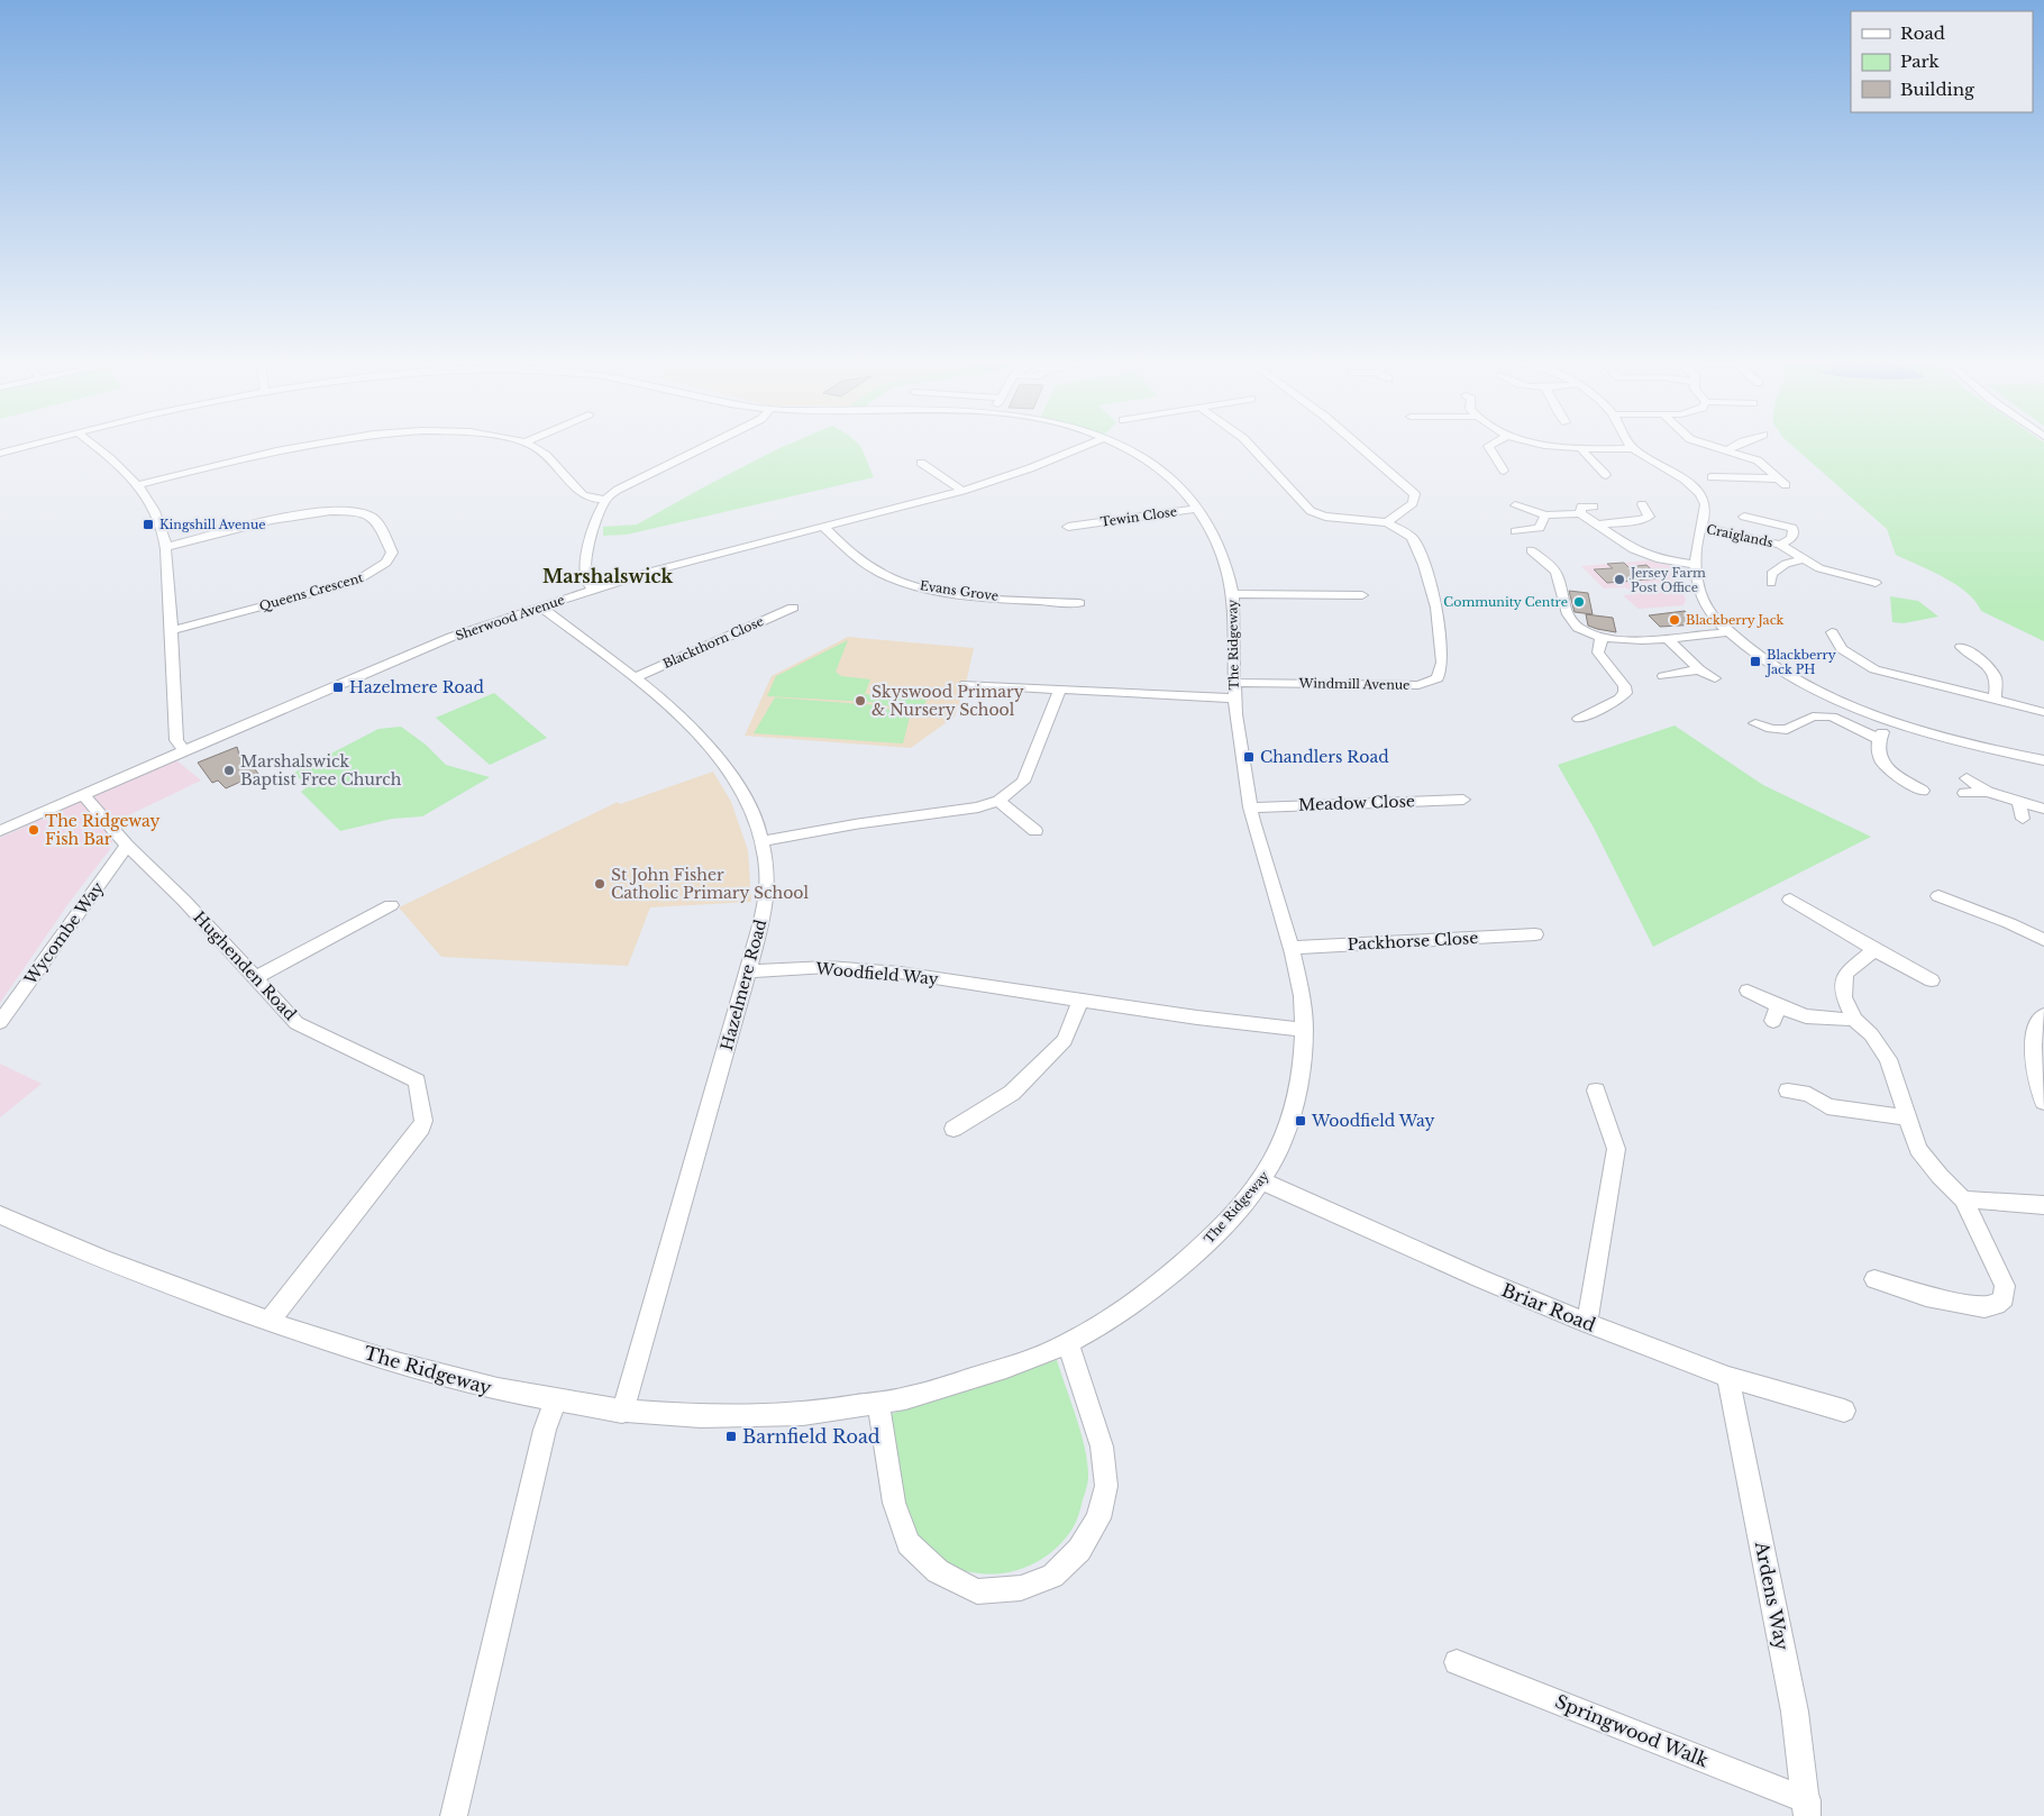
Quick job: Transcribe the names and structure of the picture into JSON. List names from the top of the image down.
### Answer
{
  "streets": {
    "street": [
      "Tewin Close",
      "Craiglands",
      "Evans Grove",
      "Queens Crescent",
      "Sherwood Avenue",
      "Blackthorn Close",
      "The Ridgeway",
      "Windmill Avenue",
      "Meadow Close",
      "Wycombe Way",
      "Packhorse Close",
      "Hughenden Road",
      "Woodfield Way",
      "Hazelmere Road",
      "Briar Road",
      "Ardens Way",
      "Springwood Walk"
    ]
  },
  "crossings": [
    ["Tewin Close", "The Ridgeway"],
    ["Evans Grove", "Sherwood Avenue"],
    ["Sherwood Avenue", "Hughenden Road"],
    ["Sherwood Avenue", "Hazelmere Road"],
    ["Blackthorn Close", "Hazelmere Road"],
    ["The Ridgeway", "Windmill Avenue"],
    ["The Ridgeway", "Meadow Close"],
    ["The Ridgeway", "Packhorse Close"],
    ["The Ridgeway", "Hughenden Road"],
    ["The Ridgeway", "Woodfield Way"],
    ["The Ridgeway", "Hazelmere Road"],
    ["The Ridgeway", "Briar Road"],
    ["Wycombe Way", "Hughenden Road"],
    ["Woodfield Way", "Hazelmere Road"],
    ["Briar Road", "Ardens Way"],
    ["Ardens Way", "Springwood Walk"]
  ],
  "districts": ["Marshalswick"],
  "places": {
    "transit": [
      "Kingshill Avenue",
      "Blackberry Jack PH",
      "Hazelmere Road",
      "Chandlers Road",
      "Woodfield Way",
      "Barnfield Road"
    ],
    "other": [
      "Jersey Farm Post Office",
      "Community Centre",
      "Blackberry Jack",
      "Skyswood Primary & Nursery School",
      "Marshalswick Baptist Free Church",
      "The Ridgeway Fish Bar",
      "St John Fisher Catholic Primary School"
    ]
  },
  "legend": ["Road", "Park", "Building"]
}
